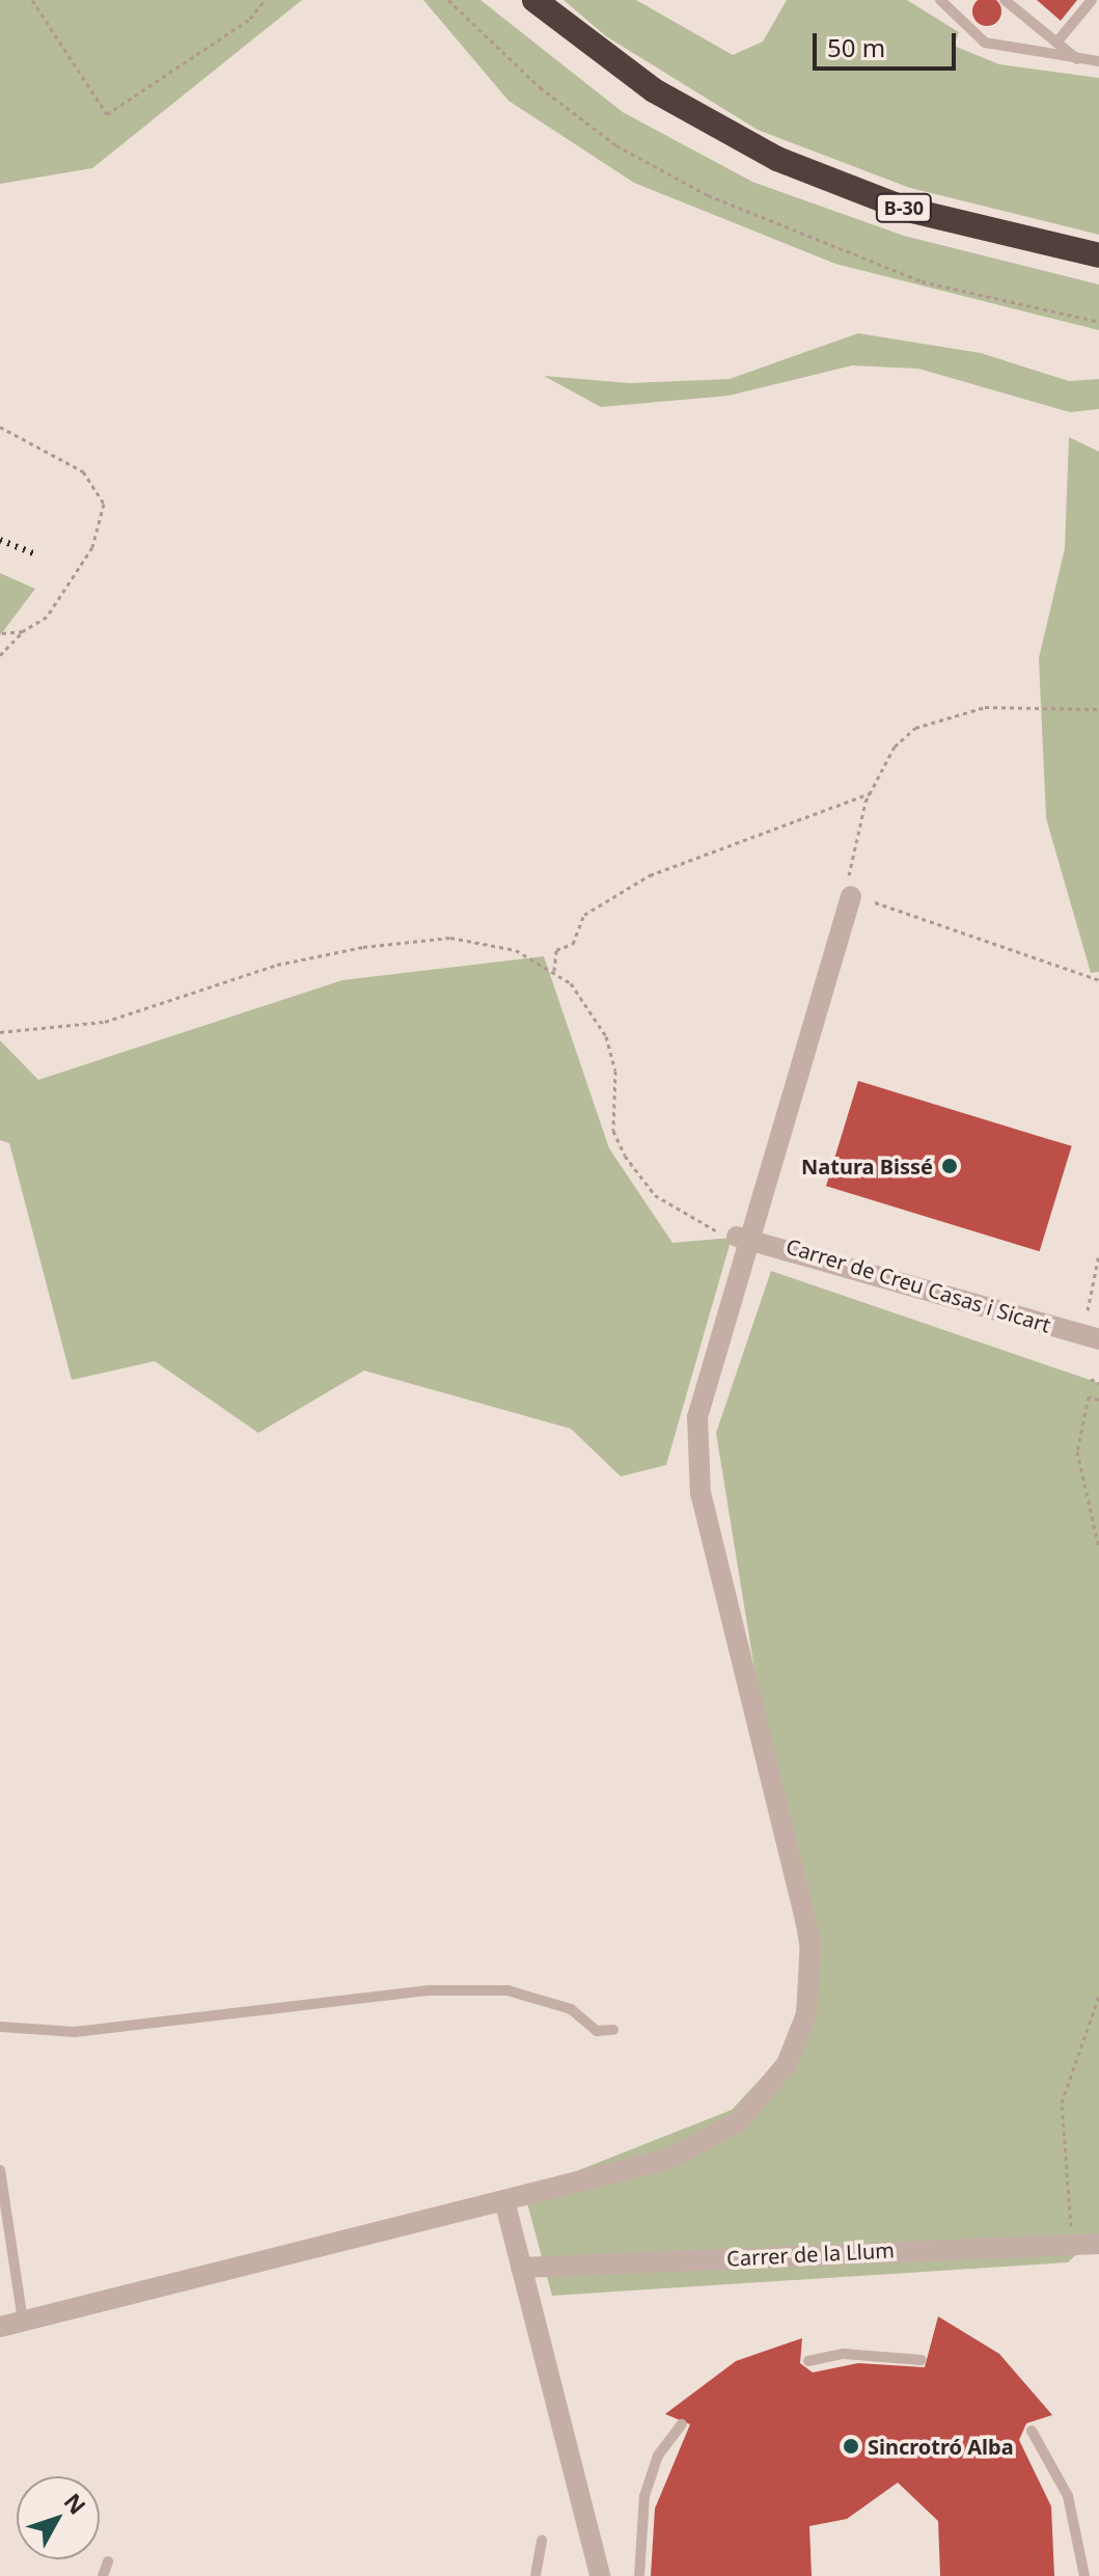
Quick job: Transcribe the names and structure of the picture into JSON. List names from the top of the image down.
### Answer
{
  "streets": {
    "highway": ["B-30"],
    "street": ["Carrer de Creu Casas i Sicart", "Carrer de la Llum"]
  },
  "places": ["Natura Bissé", "Sincrotró Alba"],
  "scale_bar": "50 m",
  "north": "top right"
}
